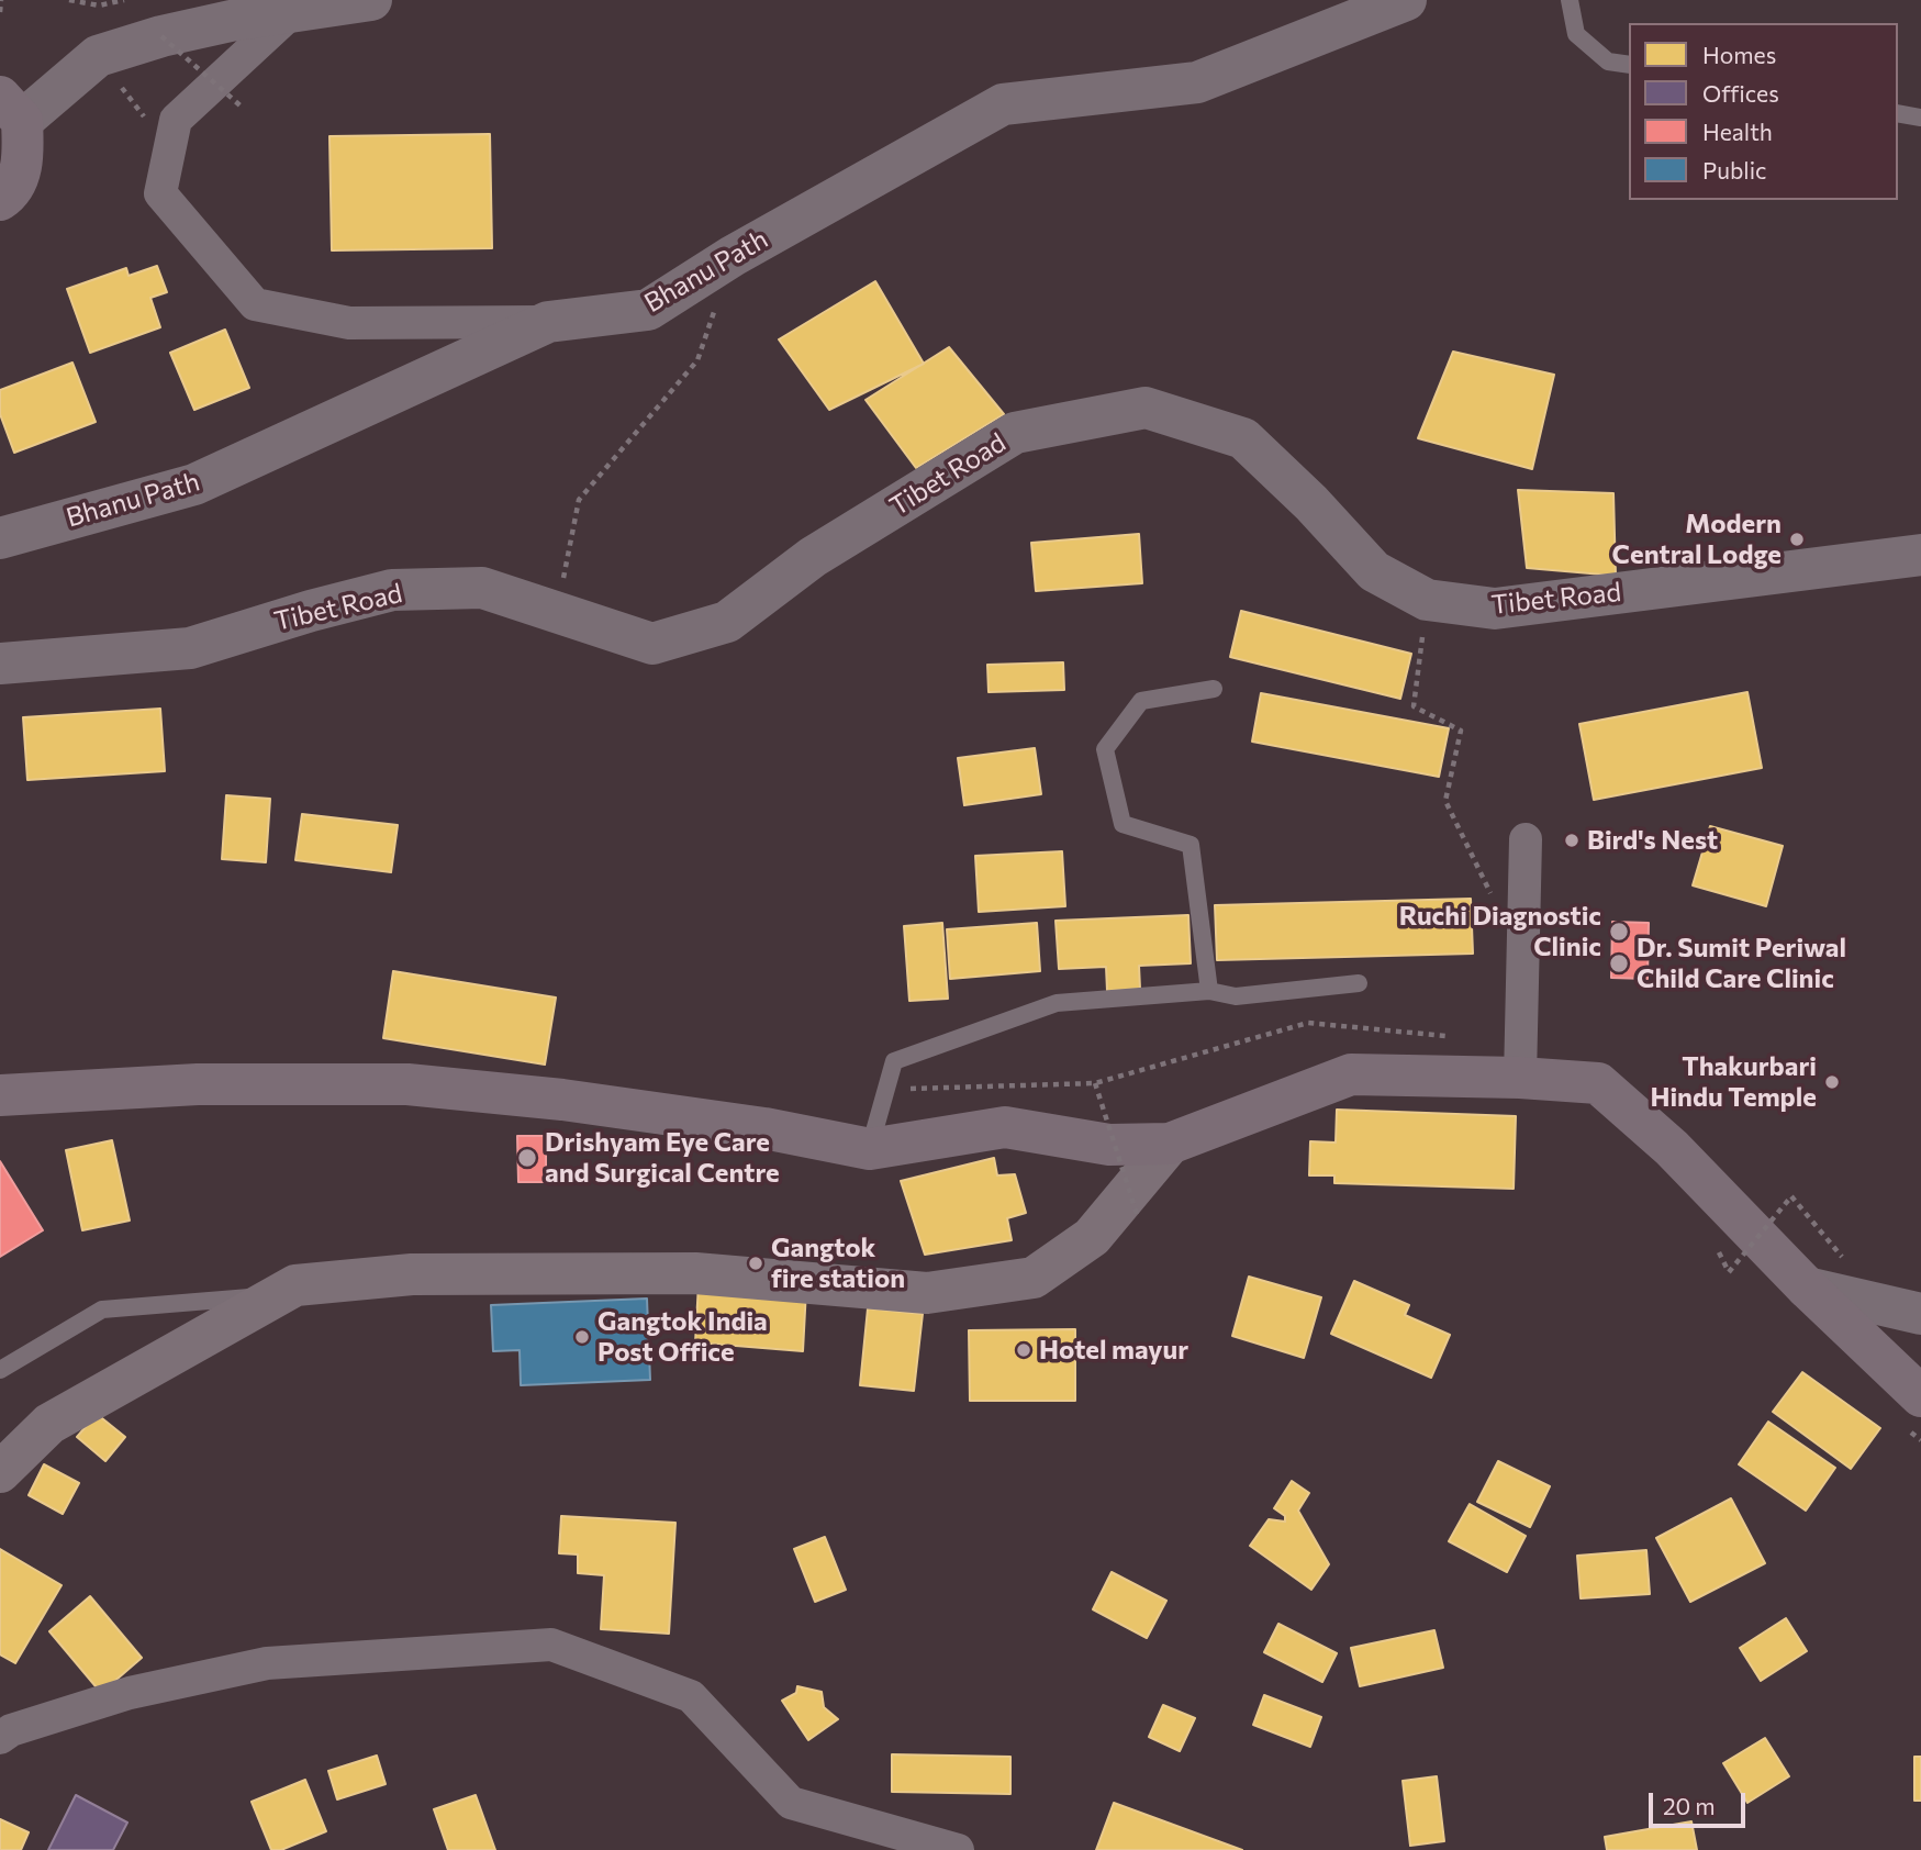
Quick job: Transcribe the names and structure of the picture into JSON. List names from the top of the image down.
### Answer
{
  "streets": {
    "street": ["Bhanu Path", "Tibet Road"]
  },
  "places": [
    "Modern Central Lodge",
    "Bird's Nest",
    "Ruchi Diagnostic Clinic",
    "Dr. Sumit Periwal Child Care Clinic",
    "Thakurbari Hindu Temple",
    "Drishyam Eye Care and Surgical Centre",
    "Gangtok fire station",
    "Gangtok India Post Office",
    "Hotel mayur"
  ],
  "legend": [
    "Homes",
    "Offices",
    "Health",
    "Public"
  ],
  "scale_bar": "20 m"
}
